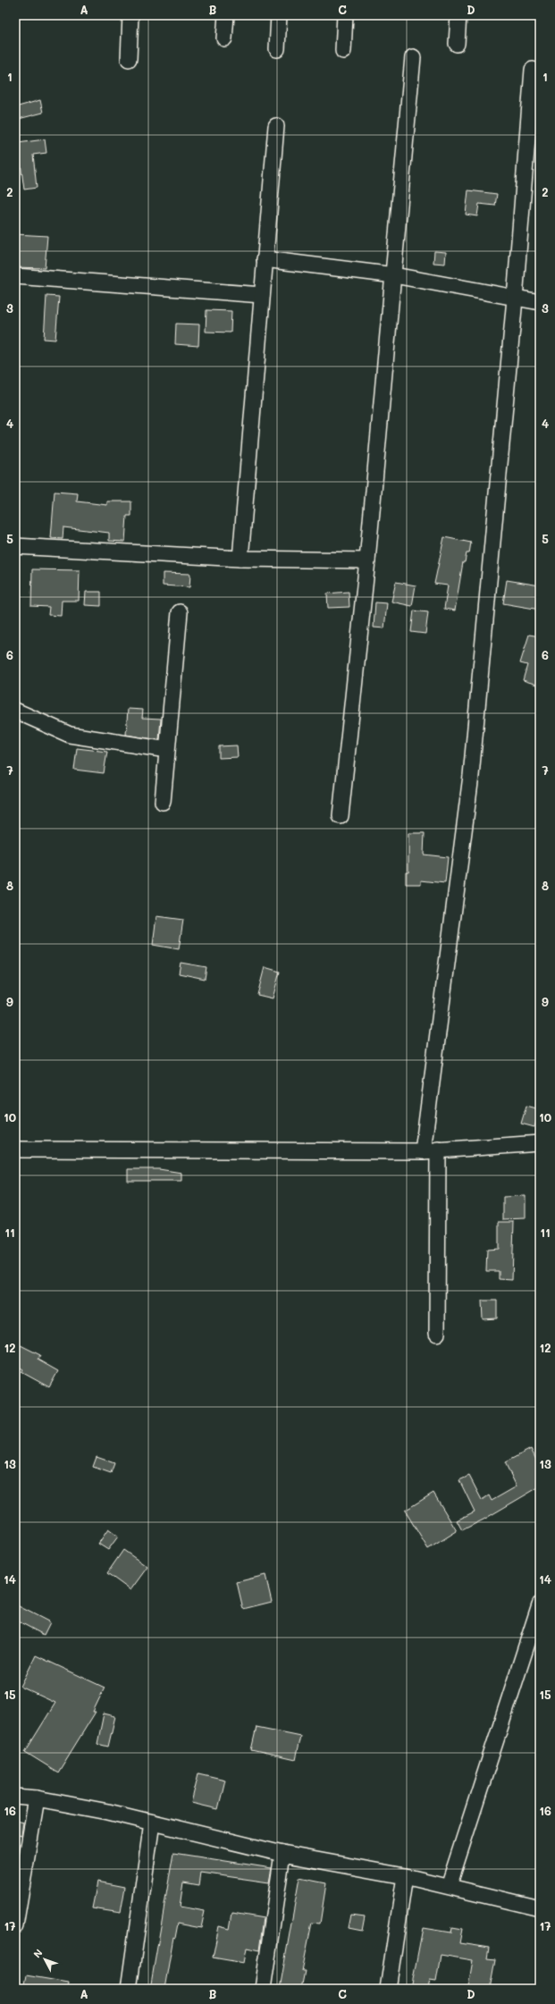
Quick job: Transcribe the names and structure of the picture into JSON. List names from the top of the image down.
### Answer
{
  "north": "top left",
  "grid": {
    "columns": [
      "A",
      "B",
      "C",
      "D"
    ],
    "rows": [
      "1",
      "2",
      "3",
      "4",
      "5",
      "6",
      "7",
      "8",
      "9",
      "10",
      "11",
      "12",
      "13",
      "14",
      "15",
      "16",
      "17"
    ]
  }
}
